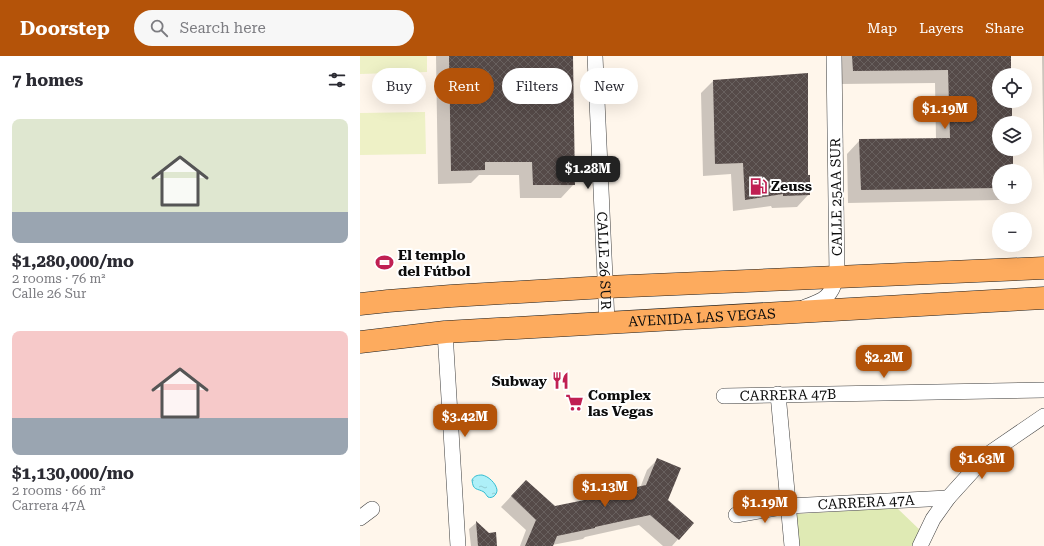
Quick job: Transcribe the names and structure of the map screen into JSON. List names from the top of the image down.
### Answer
{
  "streets": {
    "main road": ["AVENIDA LAS VEGAS"],
    "street": [
      "CALLE 25AA SUR",
      "CALLE 26 SUR",
      "CARRERA 47B",
      "CARRERA 47A"
    ]
  },
  "crossings": [
    ["CALLE 25AA SUR", "AVENIDA LAS VEGAS"],
    ["CALLE 26 SUR", "AVENIDA LAS VEGAS"]
  ],
  "places": {
    "fuel station": ["Zeuss"],
    "sports": ["El templo del Fútbol"],
    "restaurant": ["Subway"],
    "supermarket": ["Complex las Vegas"]
  },
  "page": {
    "header": "Doorstep",
    "search": "Search here",
    "nav": ["Map", "Layers", "Share"],
    "heading": "7 homes",
    "map_buttons": ["+", "−"],
    "chip": [
      "Buy",
      "Rent",
      "Filters",
      "New"
    ],
    "price": [
      "$1.19M",
      "$1.28M",
      "$2.2M",
      "$3.42M",
      "$1.63M",
      "$1.13M",
      "$1.19M"
    ],
    "list": [
      {
        "name": "$1,280,000/mo",
        "note": "2 rooms · 76 m² · Calle 26 Sur"
      },
      {
        "name": "$1,130,000/mo",
        "note": "2 rooms · 66 m² · Carrera 47A"
      }
    ]
  }
}
